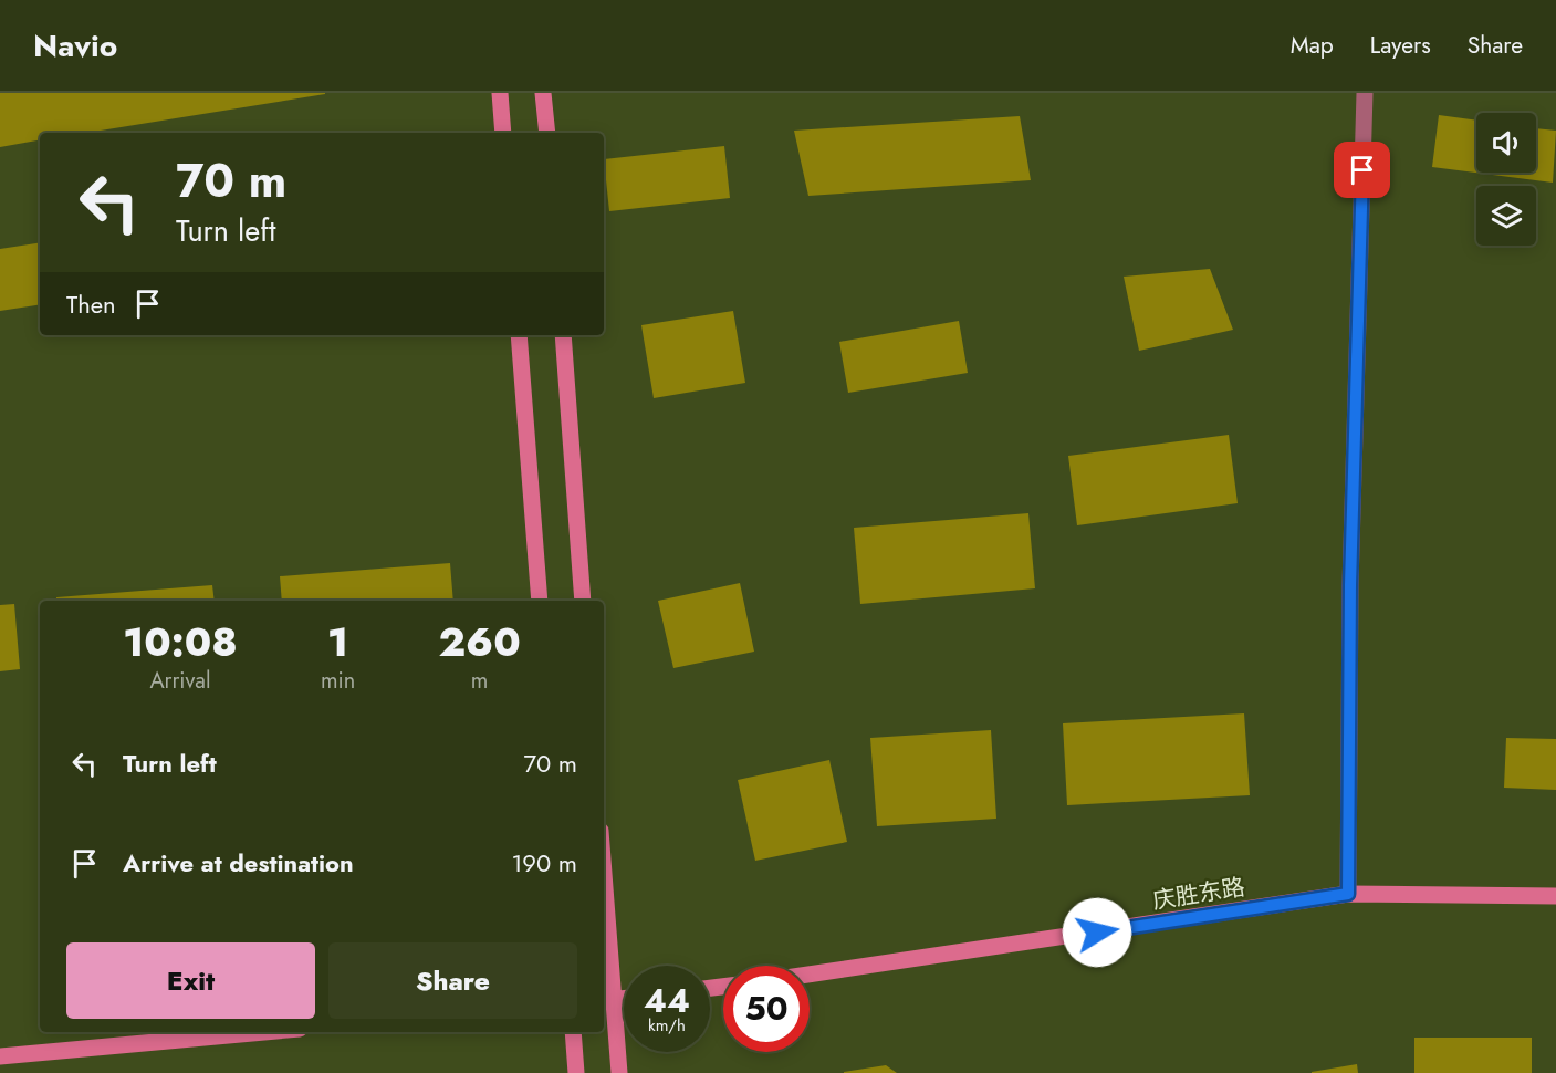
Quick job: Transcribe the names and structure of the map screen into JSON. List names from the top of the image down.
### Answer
{
  "streets": {
    "main road": ["庆胜东路"]
  },
  "page": {
    "header": "Navio",
    "nav": ["Map", "Layers", "Share"],
    "turn": ["70 m", "Turn left"],
    "then": "Then",
    "eta": [
      "10:08",
      "Arrival",
      "1",
      "min",
      "260",
      "m"
    ],
    "list": [
      {
        "name": "Turn left",
        "value": "70 m"
      },
      {
        "name": "Arrive at destination",
        "value": "190 m"
      }
    ],
    "buttons": ["Exit", "Share"],
    "speed": "44 km/h",
    "limit": "50"
  }
}
